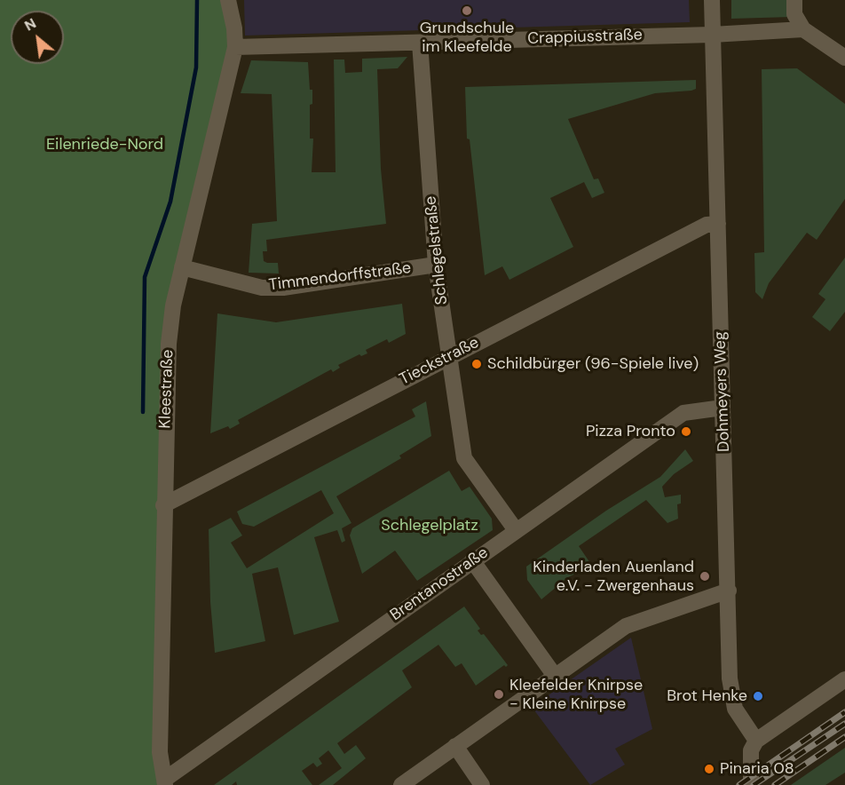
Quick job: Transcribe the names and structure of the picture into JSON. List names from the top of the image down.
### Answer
{
  "streets": {
    "street": [
      "Crappiusstraße",
      "Schlegelstraße",
      "Timmendorffstraße",
      "Tieckstraße",
      "Kleestraße",
      "Dohmeyers Weg",
      "Brentanostraße"
    ]
  },
  "crossings": [
    ["Crappiusstraße", "Schlegelstraße"],
    ["Crappiusstraße", "Kleestraße"],
    ["Crappiusstraße", "Dohmeyers Weg"],
    ["Schlegelstraße", "Timmendorffstraße"],
    ["Schlegelstraße", "Tieckstraße"],
    ["Schlegelstraße", "Brentanostraße"],
    ["Timmendorffstraße", "Kleestraße"],
    ["Tieckstraße", "Kleestraße"],
    ["Tieckstraße", "Dohmeyers Weg"],
    ["Kleestraße", "Brentanostraße"],
    ["Dohmeyers Weg", "Brentanostraße"]
  ],
  "parks": ["Eilenriede-Nord", "Schlegelplatz"],
  "places": [
    "Grundschule im Kleefelde",
    "Schildbürger (96-Spiele live)",
    "Pizza Pronto",
    "Kinderladen Auenland e.V. - Zwergenhaus",
    "Kleefelder Knirpse - Kleine Knirpse",
    "Brot Henke",
    "Pinaria 08"
  ],
  "north": "top left"
}
